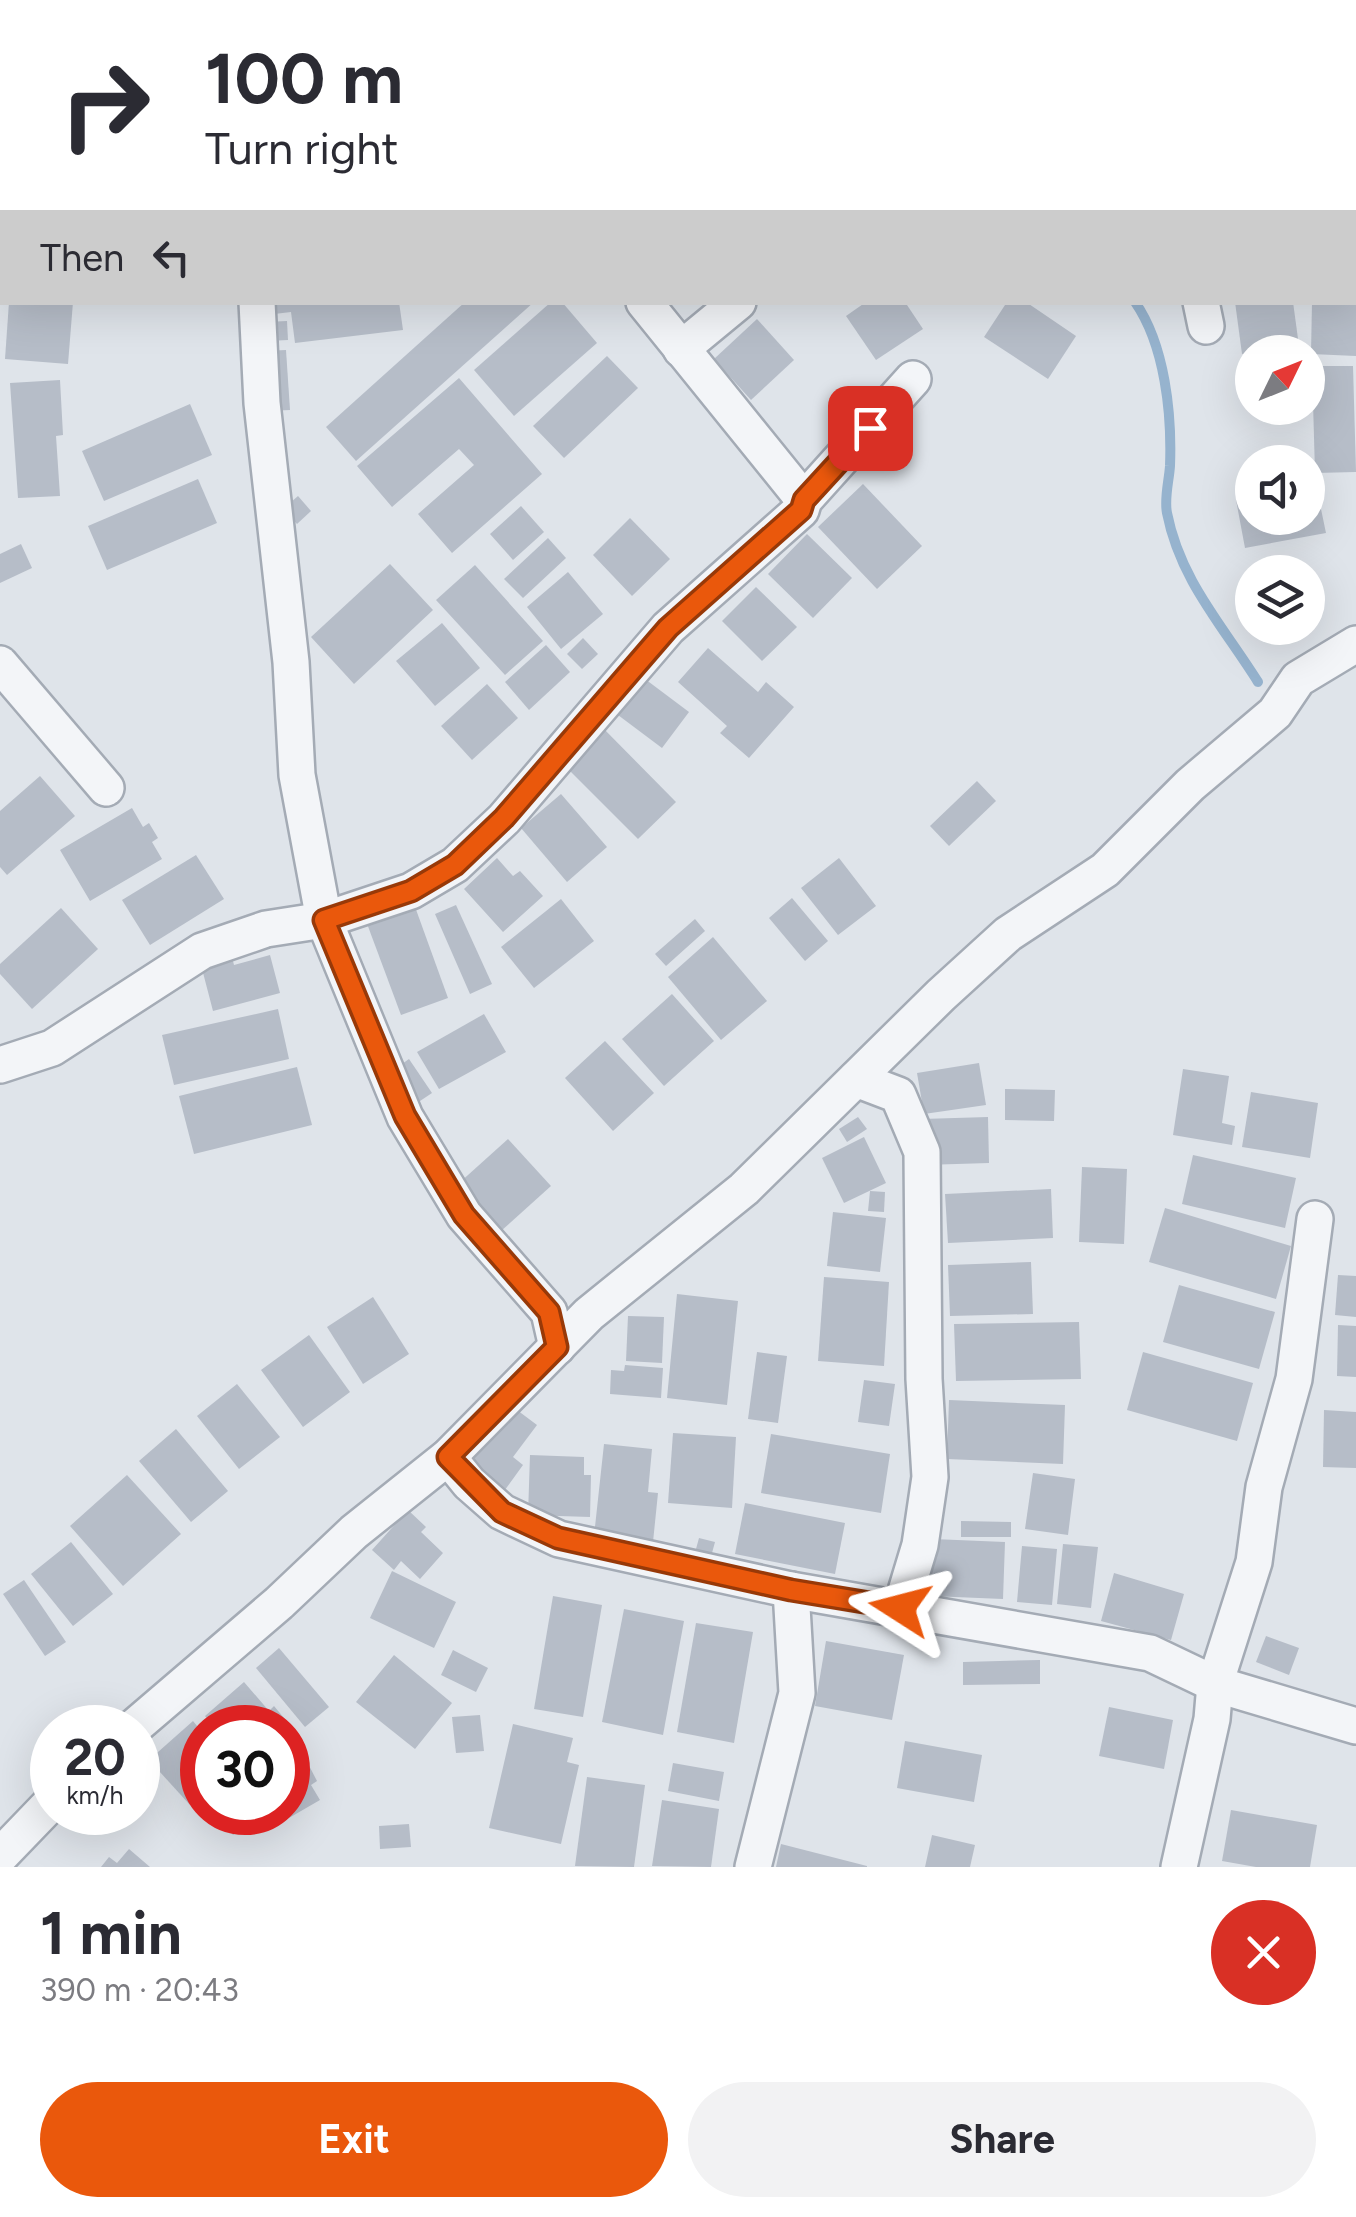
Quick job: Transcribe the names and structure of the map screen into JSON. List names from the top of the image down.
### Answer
{
  "north": "top right",
  "page": {
    "turn": ["100 m", "Turn right"],
    "then": "Then",
    "speed": "20 km/h",
    "limit": "30",
    "heading": ["1 min", "390 m · 20:43"],
    "buttons": ["Exit", "Share"]
  }
}
